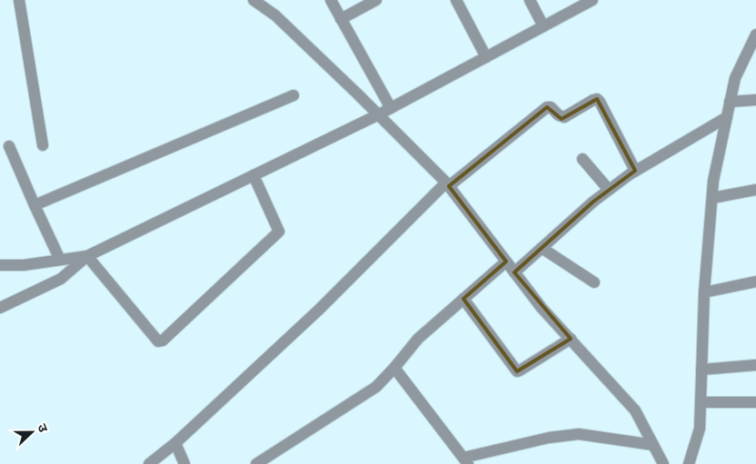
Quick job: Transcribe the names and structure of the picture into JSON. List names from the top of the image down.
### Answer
{
  "north": "right"
}
